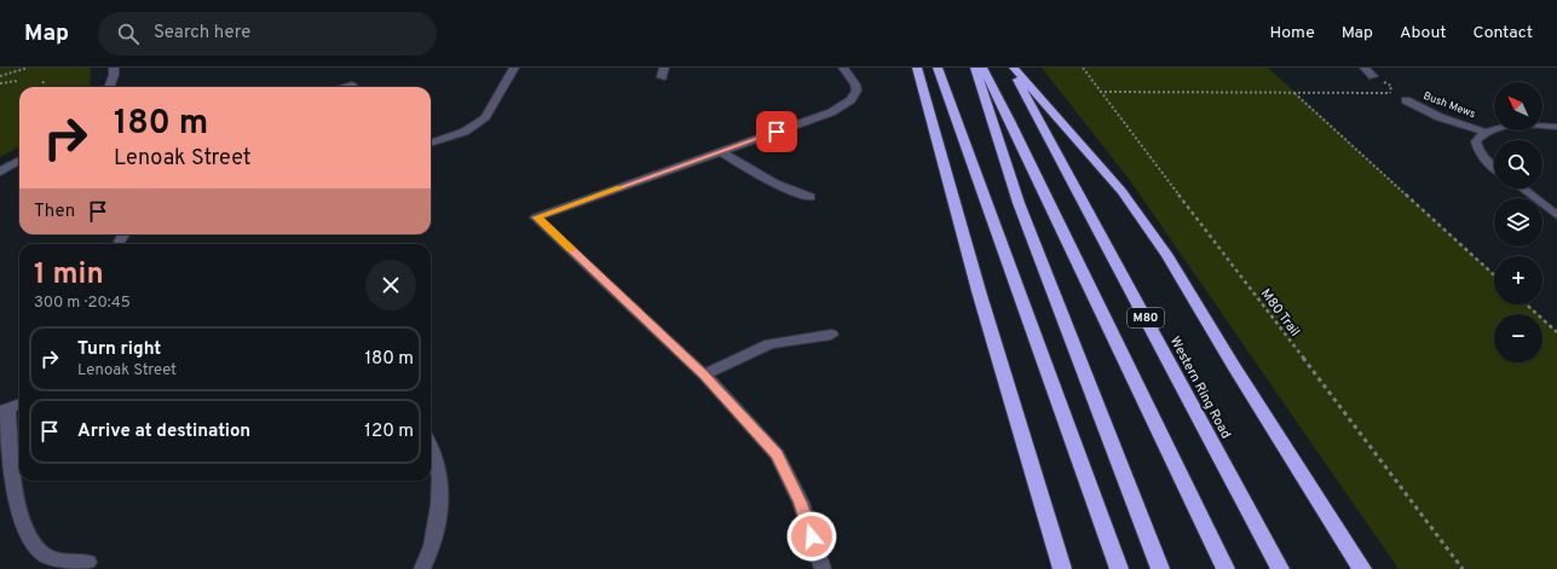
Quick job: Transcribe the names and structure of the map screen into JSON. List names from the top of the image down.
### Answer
{
  "streets": {
    "highway": ["M80", "Western Ring Road"],
    "street": ["Bush Mews"],
    "path": ["M80 Trail"]
  },
  "north": "top left",
  "page": {
    "header": "Map",
    "search": "Search here",
    "nav": [
      "Home",
      "Map",
      "About",
      "Contact"
    ],
    "map_buttons": ["+", "−"],
    "turn": ["180 m", "Lenoak Street"],
    "then": "Then",
    "heading": ["1 min", "300 m · 20:45"],
    "list": [
      {
        "name": "Turn right",
        "note": "Lenoak Street",
        "value": "180 m"
      },
      {
        "name": "Arrive at destination",
        "value": "120 m"
      }
    ]
  }
}
